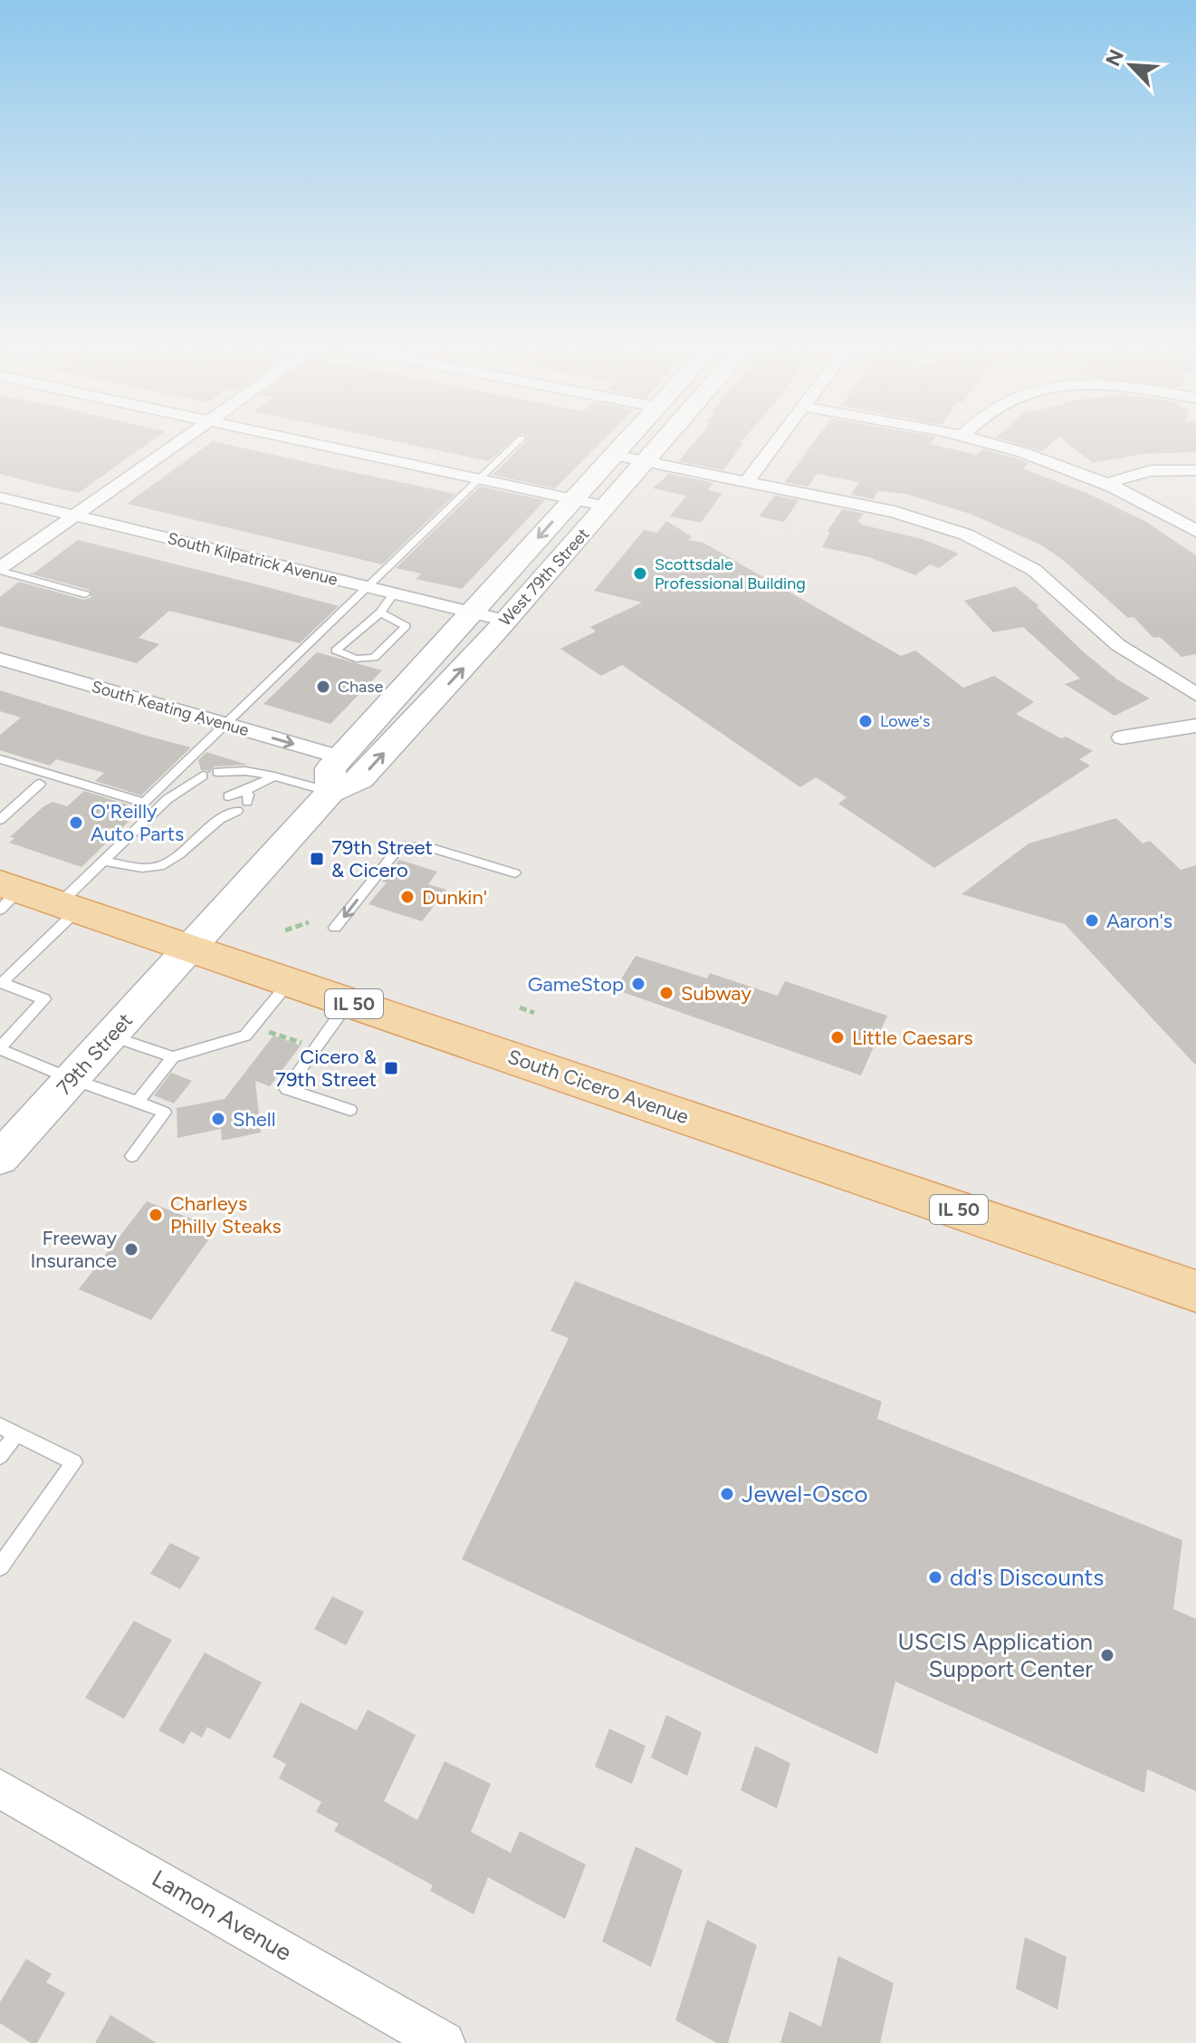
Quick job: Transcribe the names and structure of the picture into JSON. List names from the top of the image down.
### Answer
{
  "streets": {
    "main road": [
      "West 79th Street",
      "IL 50",
      "79th Street",
      "South Cicero Avenue"
    ],
    "street": ["South Kilpatrick Avenue", "South Keating Avenue", "Lamon Avenue"]
  },
  "crossings": [
    ["South Kilpatrick Avenue", "West 79th Street"],
    ["West 79th Street", "South Keating Avenue"],
    ["West 79th Street", "79th Street"],
    ["West 79th Street", "South Cicero Avenue"],
    ["79th Street", "South Cicero Avenue"]
  ],
  "places": {
    "other": [
      "Scottsdale Professional Building",
      "Chase",
      "Lowe's",
      "O'Reilly Auto Parts",
      "Dunkin'",
      "Aaron's",
      "GameStop",
      "Subway",
      "Little Caesars",
      "Shell",
      "Charleys Philly Steaks",
      "Freeway Insurance",
      "Jewel-Osco",
      "dd's Discounts",
      "USCIS Application Support Center"
    ],
    "transit": ["79th Street & Cicero", "Cicero & 79th Street"]
  },
  "north": "top left"
}
